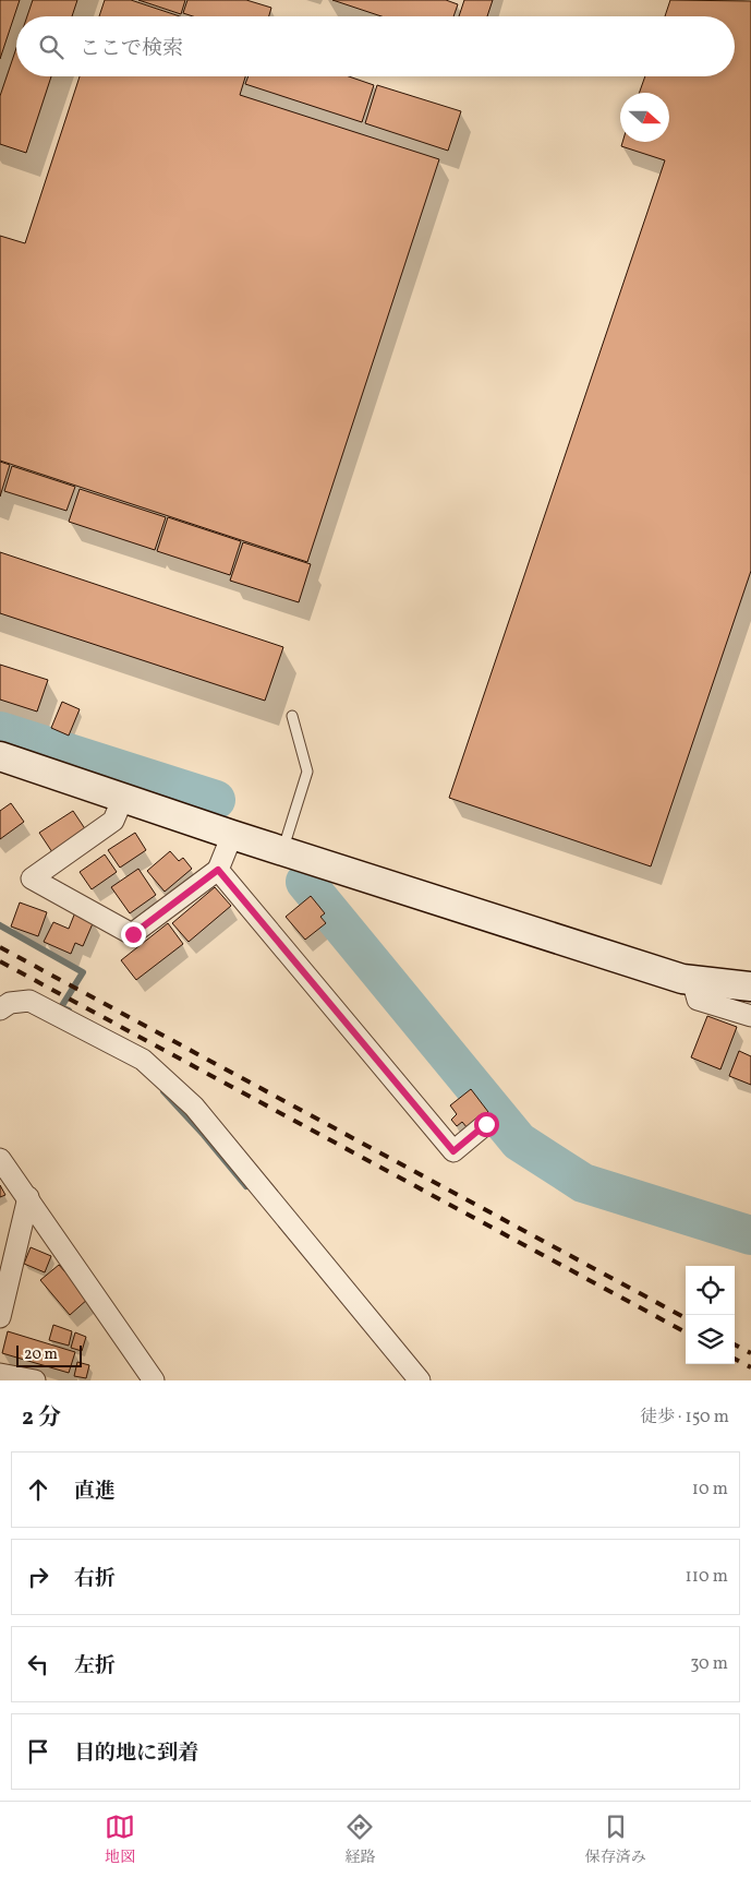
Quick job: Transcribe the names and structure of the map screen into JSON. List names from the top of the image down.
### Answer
{
  "scale_bar": "20 m",
  "north": "right",
  "page": {
    "search": "ここで検索",
    "scale": "20 m",
    "heading": ["2 分", "徒歩 · 150 m"],
    "list": [
      ["直進", "10 m"],
      ["右折", "110 m"],
      ["左折", "30 m"],
      "目的地に到着"
    ],
    "nav": ["地図", "経路", "保存済み"]
  }
}
